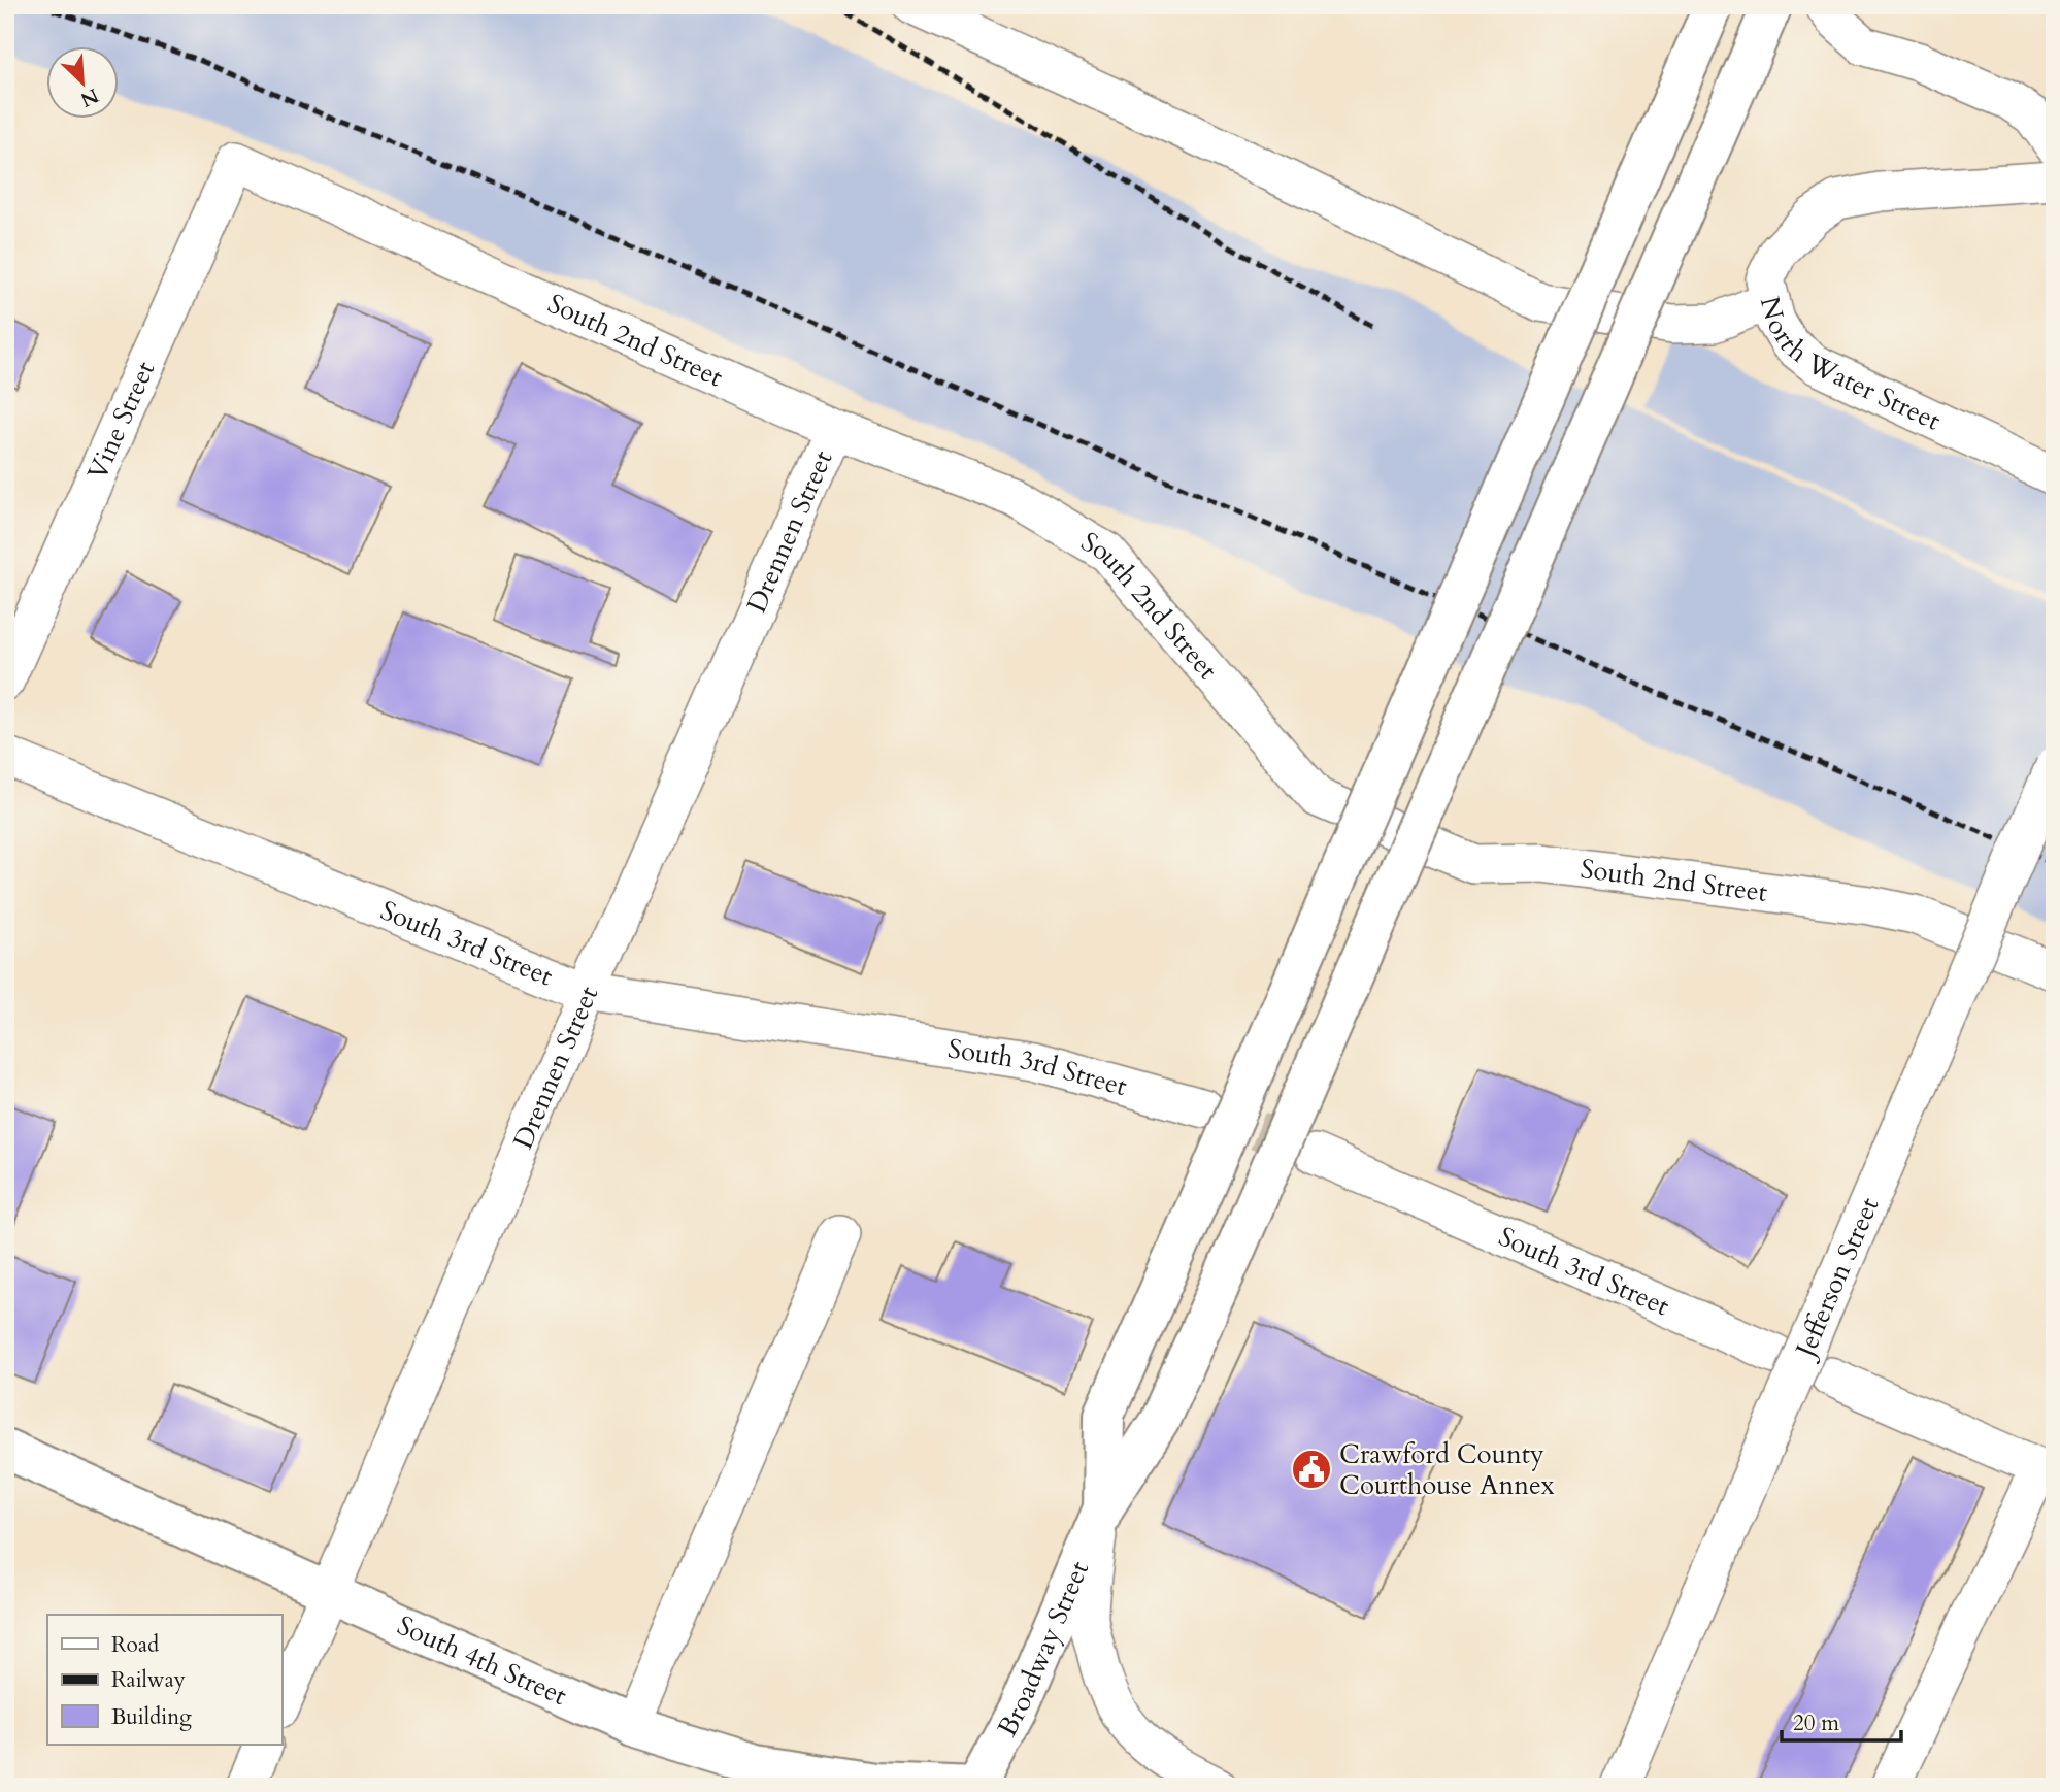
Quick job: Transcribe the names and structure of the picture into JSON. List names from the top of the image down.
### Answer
{
  "streets": {
    "main road": ["Broadway Street", "South 4th Street"],
    "street": [
      "South 2nd Street",
      "North Water Street",
      "Vine Street",
      "Drennen Street",
      "South 3rd Street",
      "Jefferson Street"
    ]
  },
  "crossings": [
    ["South 2nd Street", "Vine Street"],
    ["South 2nd Street", "Drennen Street"],
    ["Drennen Street", "South 3rd Street"],
    ["Drennen Street", "South 4th Street"],
    ["Broadway Street", "South 4th Street"]
  ],
  "places": {
    "public building": ["Crawford County Courthouse Annex"]
  },
  "legend": ["Road", "Railway", "Building"],
  "scale_bar": "20 m",
  "north": "bottom right"
}
